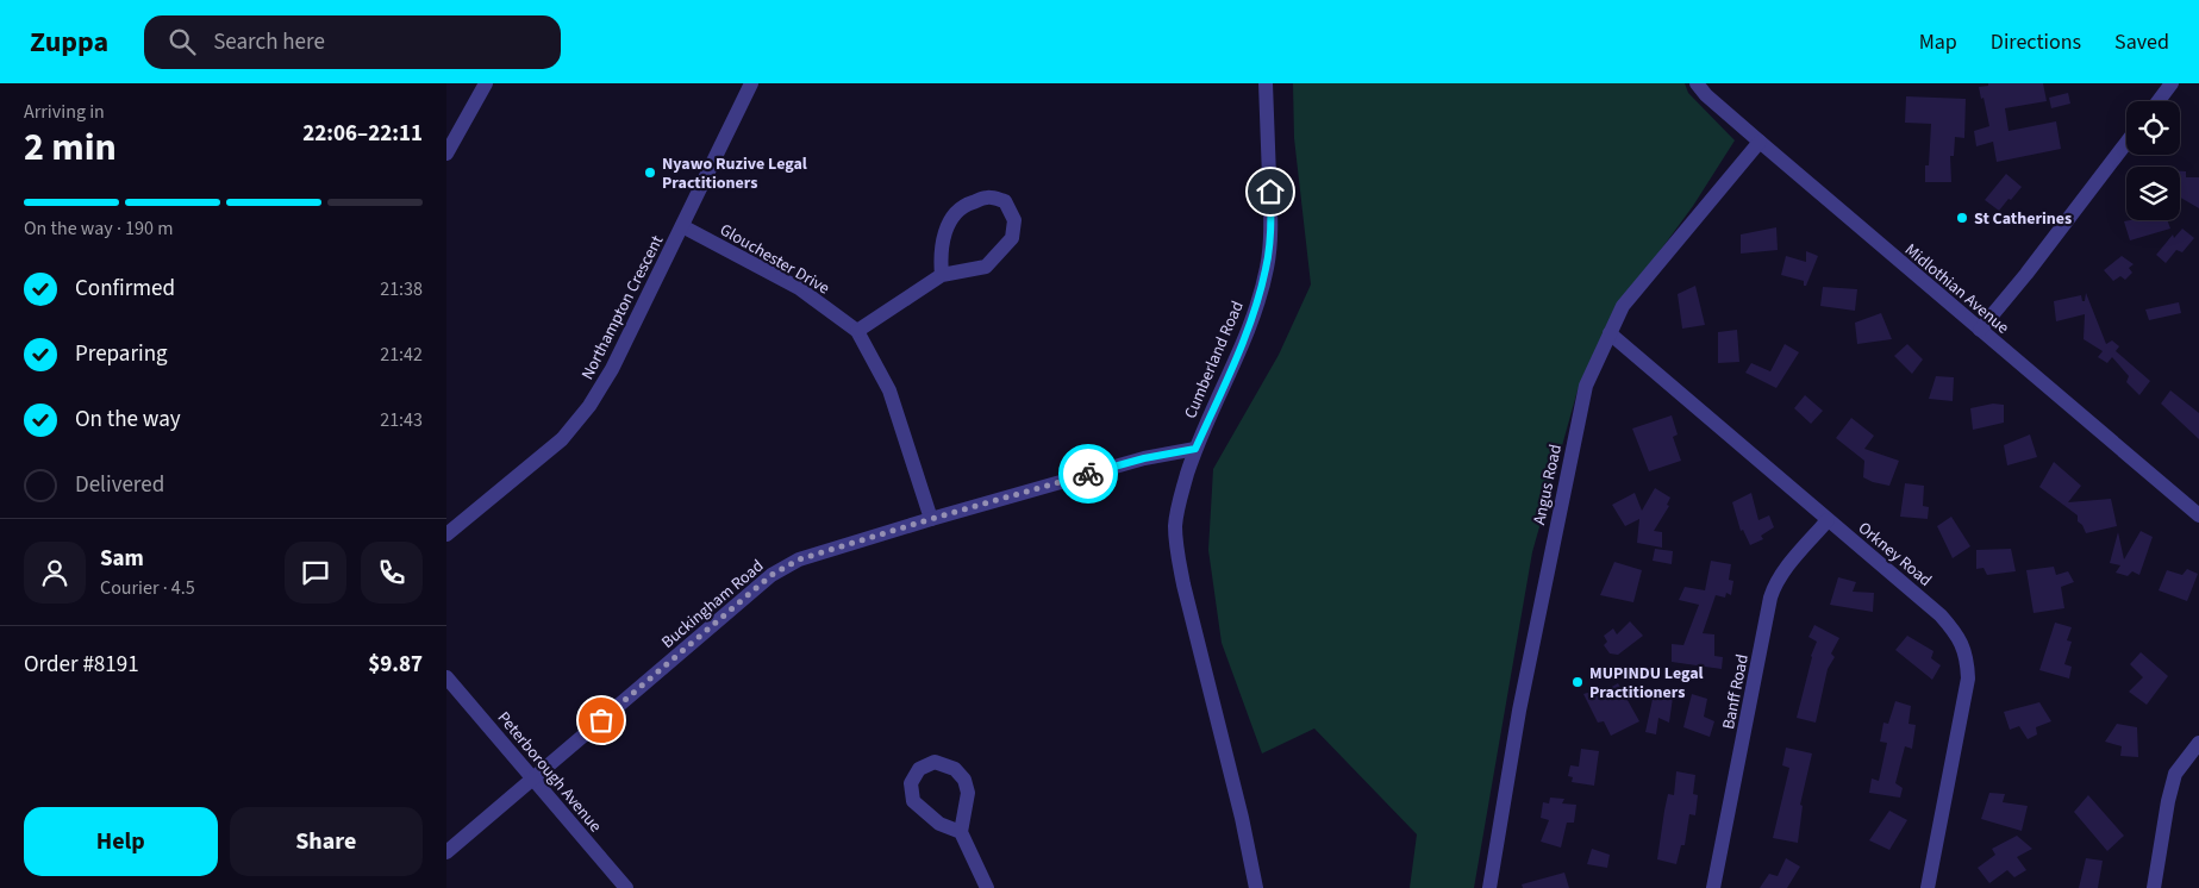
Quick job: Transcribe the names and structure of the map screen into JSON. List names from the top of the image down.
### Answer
{
  "streets": {
    "street": [
      "Glouchester Drive",
      "Midlothian Avenue",
      "Northampton Crescent",
      "Cumberland Road",
      "Angus Road",
      "Orkney Road",
      "Buckingham Road",
      "Banff Road",
      "Peterborough Avenue"
    ]
  },
  "crossings": [
    ["Glouchester Drive", "Northampton Crescent"],
    ["Glouchester Drive", "Buckingham Road"],
    ["Midlothian Avenue", "Angus Road"],
    ["Cumberland Road", "Buckingham Road"],
    ["Angus Road", "Orkney Road"],
    ["Orkney Road", "Banff Road"],
    ["Buckingham Road", "Peterborough Avenue"]
  ],
  "places": ["Nyawo Ruzive Legal Practitioners", "St Catherines", "MUPINDU Legal Practitioners"],
  "page": {
    "header": "Zuppa",
    "search": "Search here",
    "nav": ["Map", "Directions", "Saved"],
    "heading": ["2 min", "Arriving in", "22:06–22:11"],
    "panel": [
      "Sam",
      "Courier · 4.5",
      "Order #8191",
      "$9.87"
    ],
    "bar": "On the way · 190 m",
    "list": [
      ["Confirmed", "21:38"],
      ["Preparing", "21:42"],
      ["On the way", "21:43"],
      "Delivered"
    ],
    "buttons": ["Help", "Share"]
  }
}
